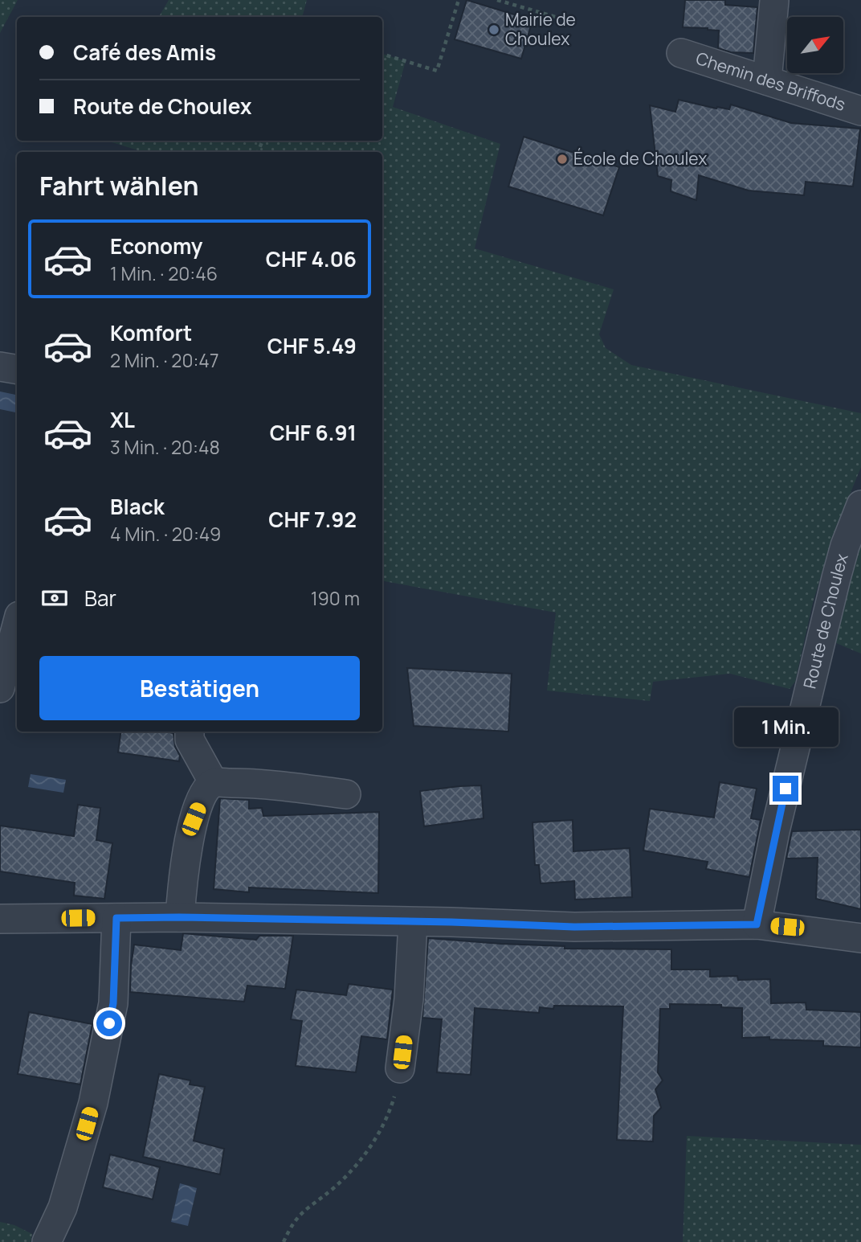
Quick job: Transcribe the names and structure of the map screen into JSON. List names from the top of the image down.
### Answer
{
  "streets": {
    "street": ["Chemin des Briffods", "Route de Choulex"]
  },
  "places": ["Mairie de Choulex", "École de Choulex"],
  "north": "top right",
  "page": {
    "banner": ["Café des Amis", "Route de Choulex"],
    "heading": "Fahrt wählen",
    "list": [
      {
        "name": "Economy",
        "note": "1 Min. · 20:46",
        "value": "CHF 4.06"
      },
      {
        "name": "Komfort",
        "note": "2 Min. · 20:47",
        "value": "CHF 5.49"
      },
      {
        "name": "XL",
        "note": "3 Min. · 20:48",
        "value": "CHF 6.91"
      },
      {
        "name": "Black",
        "note": "4 Min. · 20:49",
        "value": "CHF 7.92"
      }
    ],
    "pay": ["Bar", "190 m"],
    "buttons": "Bestätigen",
    "bubble": "1 Min."
  }
}
